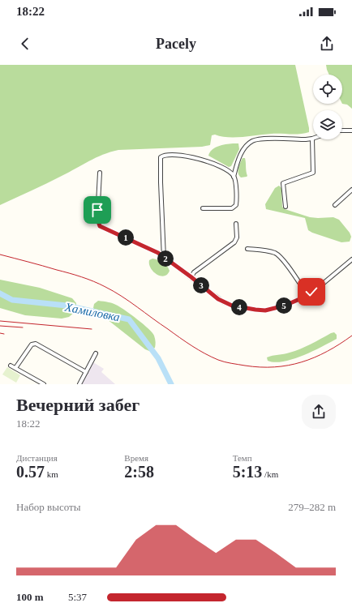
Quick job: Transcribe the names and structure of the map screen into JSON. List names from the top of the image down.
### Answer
{
  "water": ["Хамиловка"],
  "page": {
    "status": "18:22",
    "header": "Pacely",
    "pins": [
      "1",
      "2",
      "3",
      "5",
      "4"
    ],
    "heading": ["Вечерний забег", "18:22"],
    "stats": [
      ["Дистанция", "0.57 km"],
      ["Время", "2:58"],
      ["Темп", "5:13 /km"]
    ],
    "chart": ["Набор высоты", "279–282 m"],
    "list": [
      {
        "name": "100 m",
        "note": "5:37"
      }
    ]
  }
}
